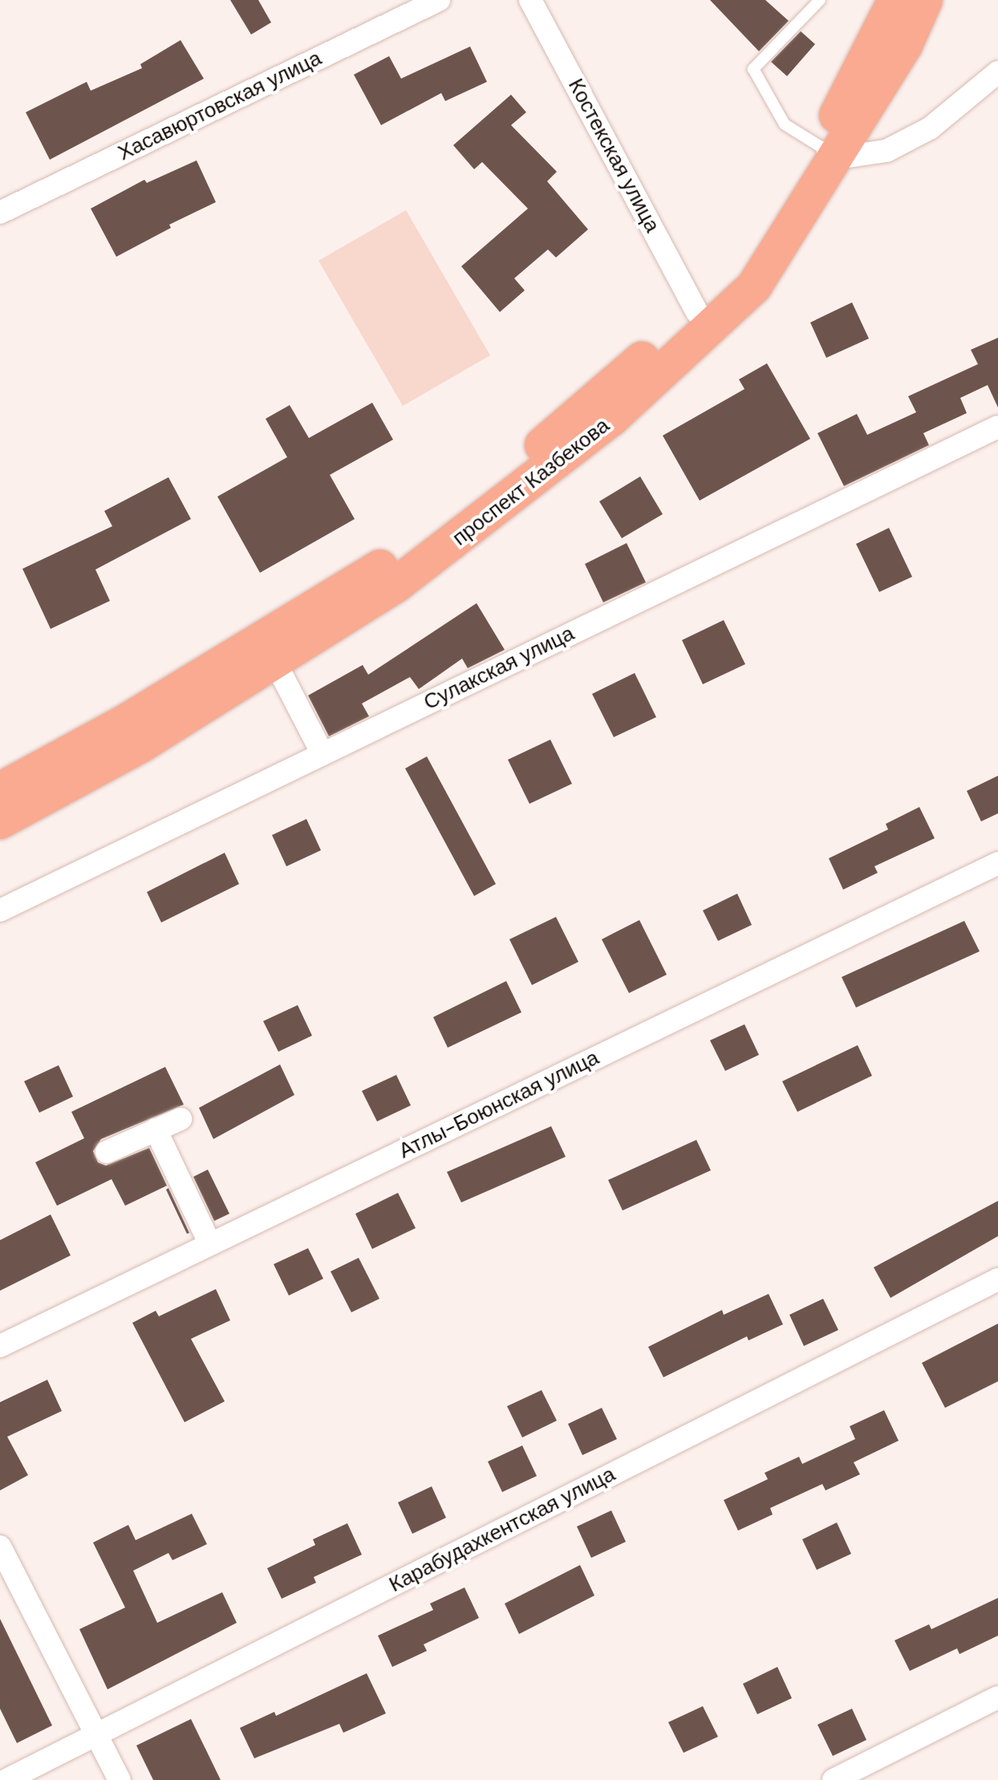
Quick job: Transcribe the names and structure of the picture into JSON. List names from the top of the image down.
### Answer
{
  "streets": {
    "highway": ["проспект Казбекова"],
    "street": [
      "Хасавюртовская улица",
      "Костекская улица",
      "Сулакская улица",
      "Атлы-Боюнская улица",
      "Карабудахкентская улица"
    ]
  },
  "crossings": [
    ["Костекская улица", "проспект Казбекова"]
  ]
}
